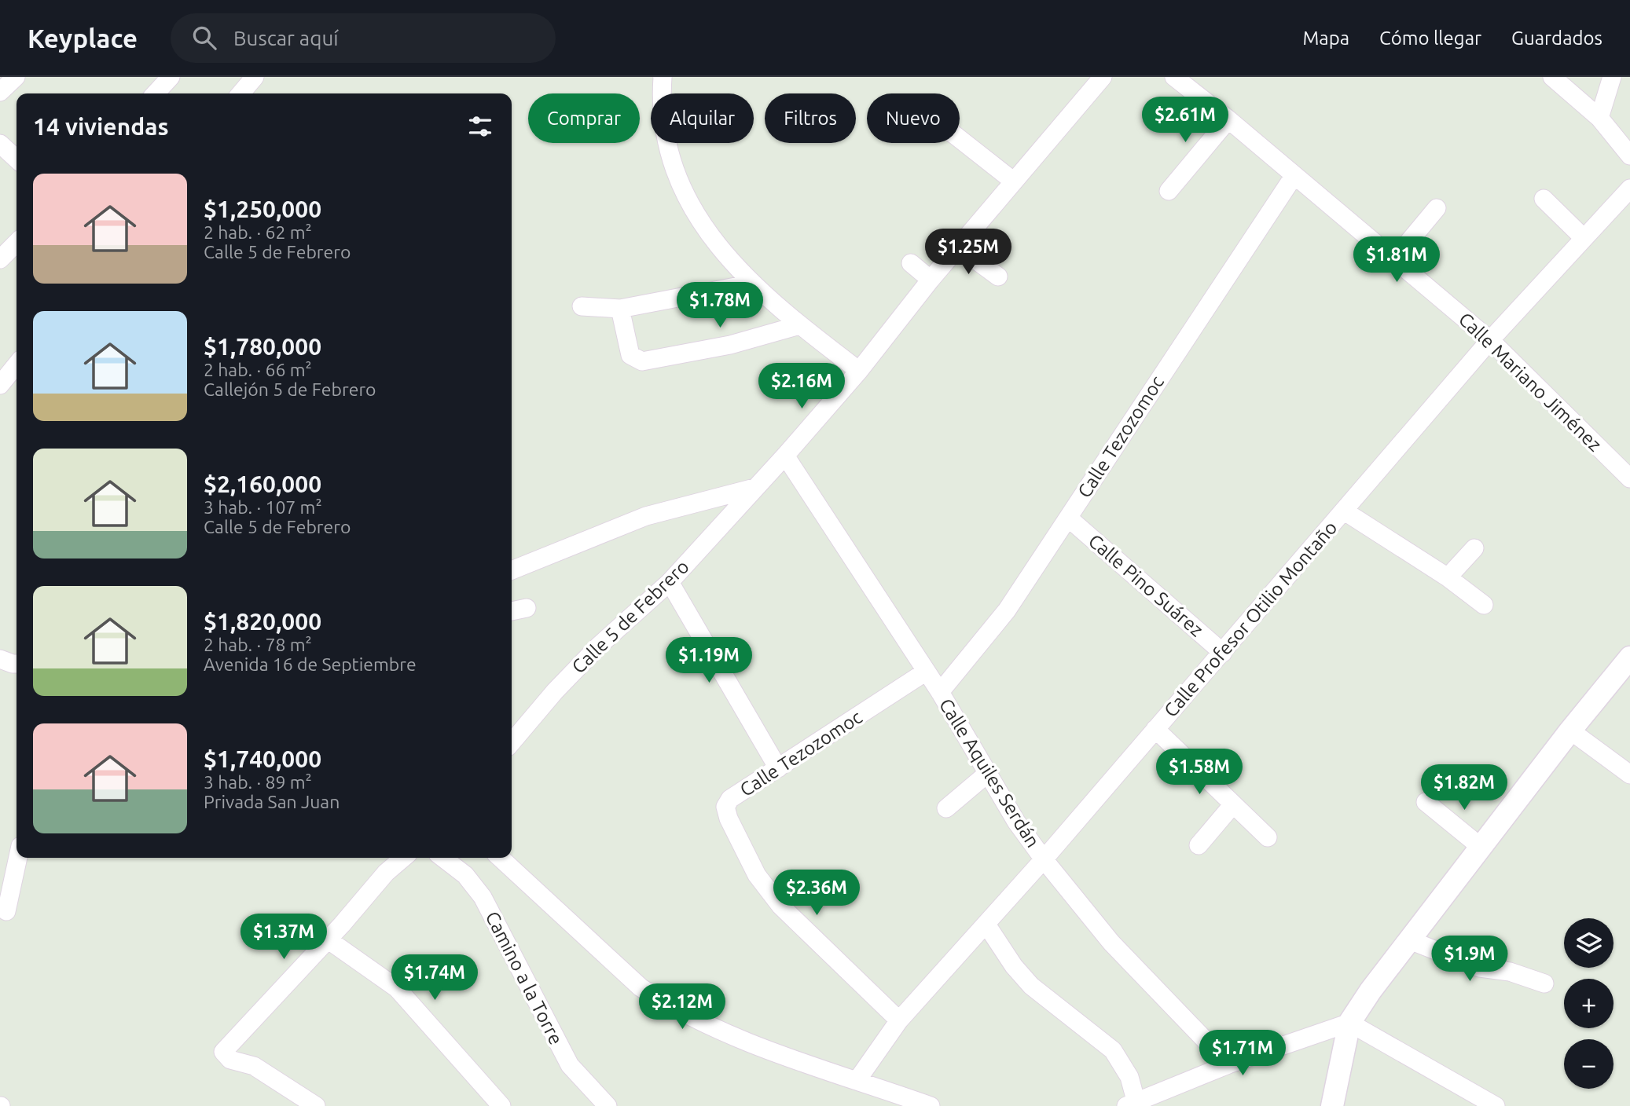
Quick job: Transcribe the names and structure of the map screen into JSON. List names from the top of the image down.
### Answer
{
  "streets": {
    "street": [
      "Calle Mariano Jiménez",
      "Calle Tezozomoc",
      "Calle Pino Suárez",
      "Calle 5 de Febrero",
      "Calle Profesor Otilio Montaño",
      "Calle Aquiles Serdán",
      "Camino a la Torre"
    ]
  },
  "crossings": [
    ["Calle Mariano Jiménez", "Calle Tezozomoc"],
    ["Calle Mariano Jiménez", "Calle Profesor Otilio Montaño"],
    ["Calle Tezozomoc", "Calle Pino Suárez"],
    ["Calle Tezozomoc", "Calle Profesor Otilio Montaño"],
    ["Calle Tezozomoc", "Calle Aquiles Serdán"],
    ["Calle Pino Suárez", "Calle Profesor Otilio Montaño"],
    ["Calle 5 de Febrero", "Calle Aquiles Serdán"],
    ["Calle Profesor Otilio Montaño", "Calle Aquiles Serdán"]
  ],
  "page": {
    "header": "Keyplace",
    "search": "Buscar aquí",
    "nav": ["Mapa", "Cómo llegar", "Guardados"],
    "chip": [
      "Comprar",
      "Alquilar",
      "Filtros",
      "Nuevo"
    ],
    "heading": "14 viviendas",
    "price": [
      "$2.61M",
      "$1.25M",
      "$1.81M",
      "$1.78M",
      "$2.16M",
      "$1.19M",
      "$1.58M",
      "$1.82M",
      "$2.36M",
      "$1.37M",
      "$1.9M",
      "$1.74M",
      "$2.12M",
      "$1.71M"
    ],
    "list": [
      {
        "name": "$1,250,000",
        "note": "2 hab. · 62 m² · Calle 5 de Febrero"
      },
      {
        "name": "$1,780,000",
        "note": "2 hab. · 66 m² · Callejón 5 de Febrero"
      },
      {
        "name": "$2,160,000",
        "note": "3 hab. · 107 m² · Calle 5 de Febrero"
      },
      {
        "name": "$1,820,000",
        "note": "2 hab. · 78 m² · Avenida 16 de Septiembre"
      },
      {
        "name": "$1,740,000",
        "note": "3 hab. · 89 m² · Privada San Juan"
      }
    ],
    "map_buttons": ["+", "−"]
  }
}
